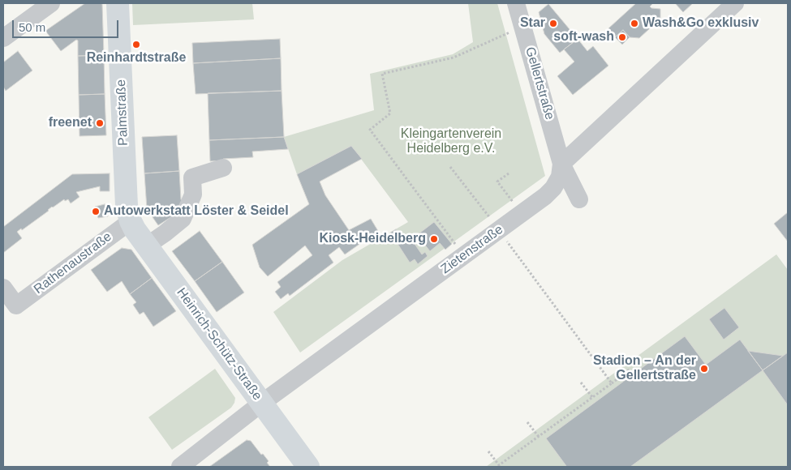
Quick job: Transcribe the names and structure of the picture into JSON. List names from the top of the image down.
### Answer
{
  "streets": {
    "main road": ["Palmstraße", "Heinrich-Schütz-Straße"],
    "street": ["Gellertstraße", "Zietenstraße", "Rathenaustraße"]
  },
  "crossings": [
    ["Gellertstraße", "Zietenstraße"],
    ["Palmstraße", "Rathenaustraße"],
    ["Palmstraße", "Heinrich-Schütz-Straße"],
    ["Zietenstraße", "Heinrich-Schütz-Straße"],
    ["Rathenaustraße", "Heinrich-Schütz-Straße"]
  ],
  "parks": ["Kleingartenverein Heidelberg e.V."],
  "places": [
    "Star",
    "Wash&Go exklusiv",
    "soft-wash",
    "Reinhardtstraße",
    "freenet",
    "Autowerkstatt Löster & Seidel",
    "Kiosk-Heidelberg",
    "Stadion – An der Gellertstraße"
  ],
  "scale_bar": "50 m"
}
